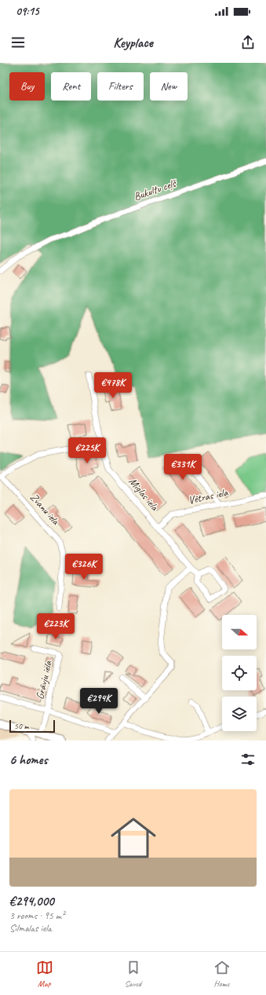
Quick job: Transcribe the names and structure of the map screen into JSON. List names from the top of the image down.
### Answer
{
  "streets": {
    "street": [
      "Bukultu ceļš",
      "Miglas iela",
      "Vētras iela",
      "Zvanu iela",
      "Grāvju iela"
    ]
  },
  "crossings": [
    ["Miglas iela", "Vētras iela"]
  ],
  "scale_bar": "50 m",
  "north": "right",
  "page": {
    "status": "09:15",
    "header": "Keyplace",
    "chip": [
      "Buy",
      "Rent",
      "Filters",
      "New"
    ],
    "price": [
      "€478K",
      "€225K",
      "€331K",
      "€326K",
      "€223K",
      "€294K"
    ],
    "scale": "50 m",
    "heading": "6 homes",
    "list": [
      {
        "name": "€294,000",
        "note": "3 rooms · 95 m² · Silmalas iela"
      }
    ],
    "tabs": ["Map", "Saved", "Home"]
  }
}
